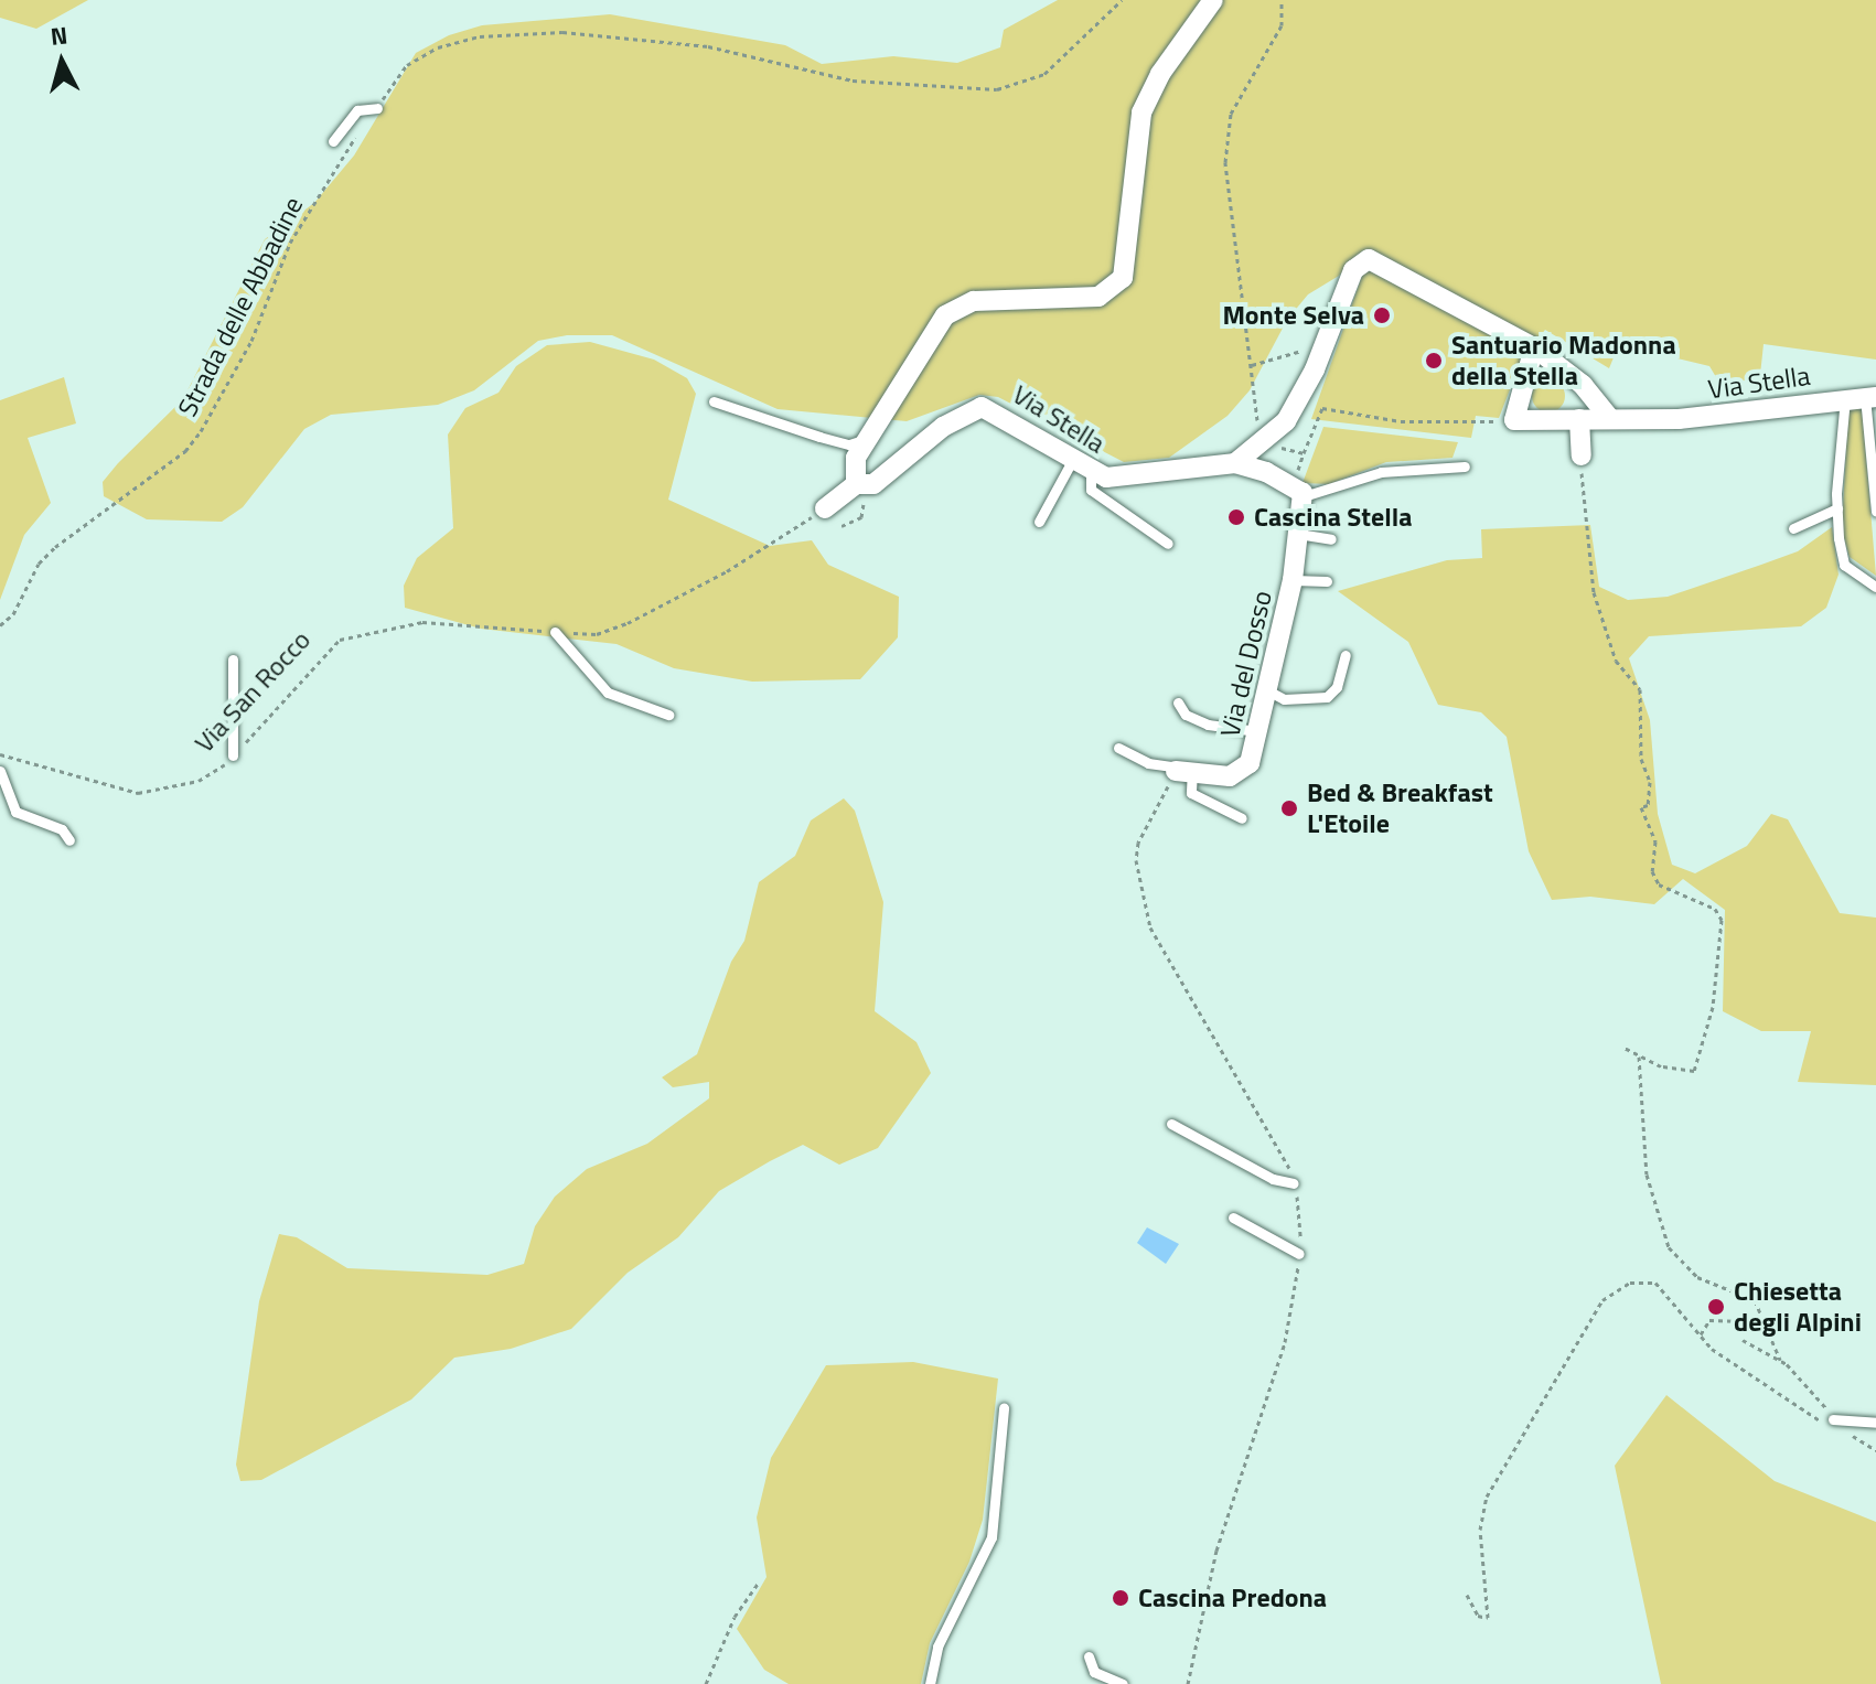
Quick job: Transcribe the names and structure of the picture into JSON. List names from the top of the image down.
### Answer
{
  "streets": {
    "street": ["Via Stella", "Via del Dosso"],
    "path": ["Strada delle Abbadine", "Via San Rocco"]
  },
  "places": [
    "Monte Selva",
    "Santuario Madonna della Stella",
    "Cascina Stella",
    "Bed & Breakfast L'Etoile",
    "Chiesetta degli Alpini",
    "Cascina Predona"
  ],
  "north": "top"
}
